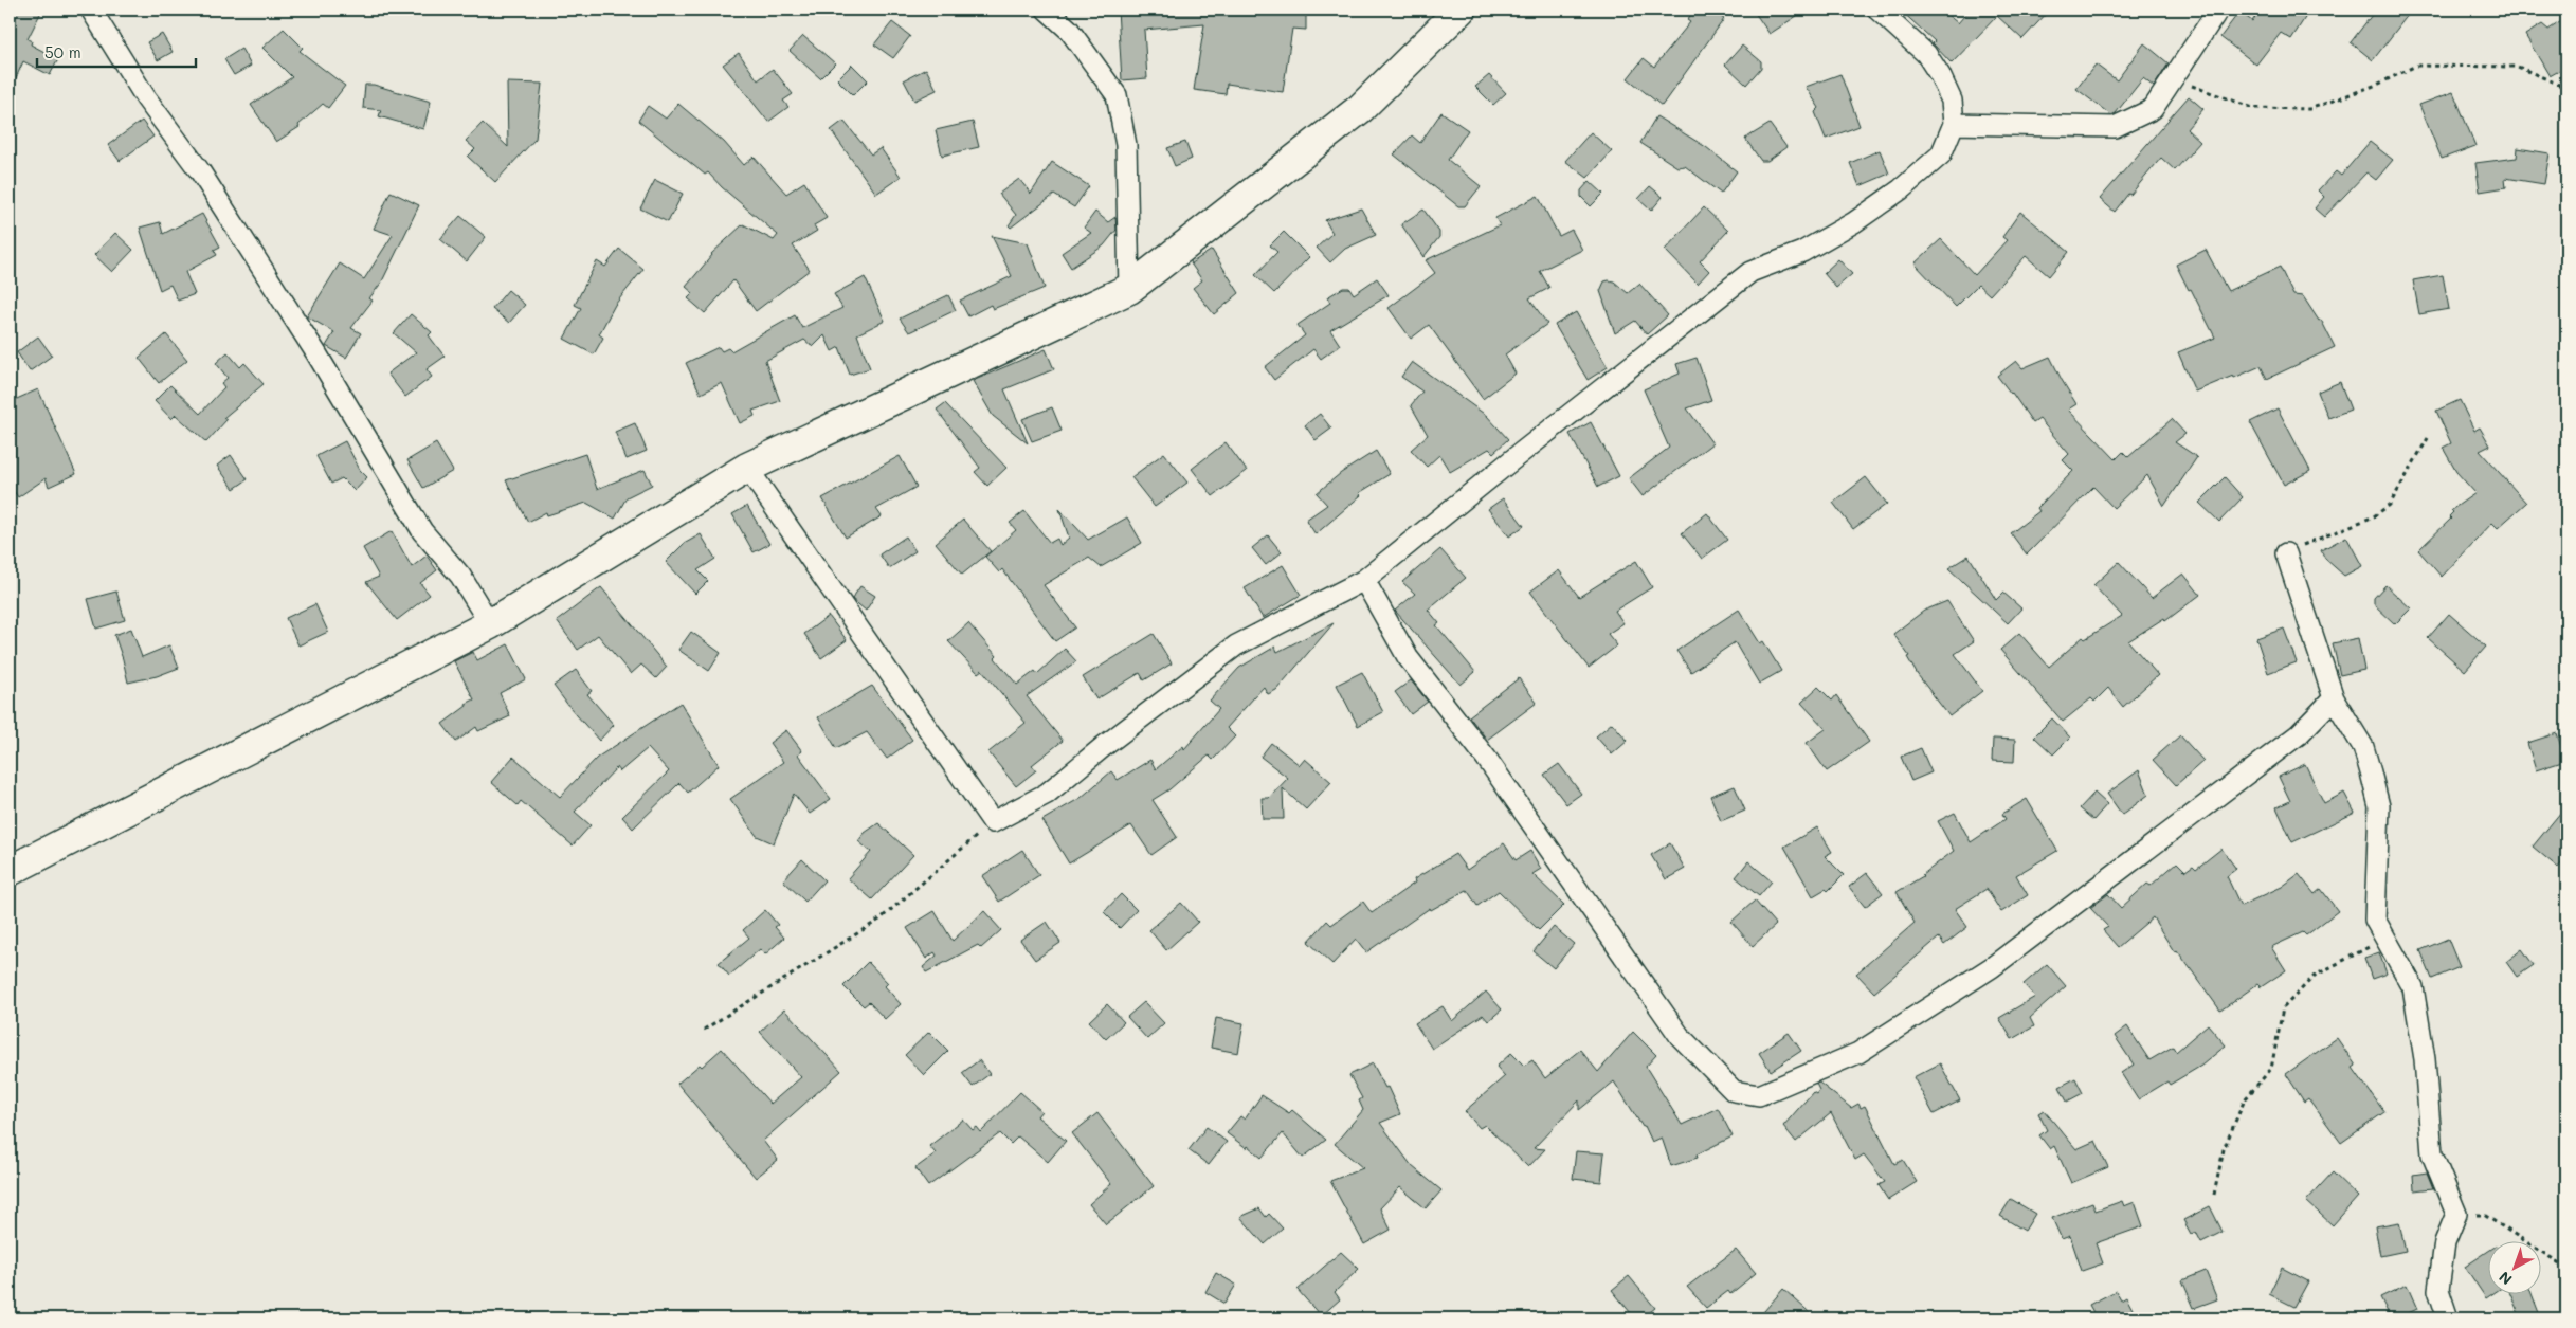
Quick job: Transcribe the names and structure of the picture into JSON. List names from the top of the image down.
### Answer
{
  "scale_bar": "50 m",
  "north": "bottom left"
}
